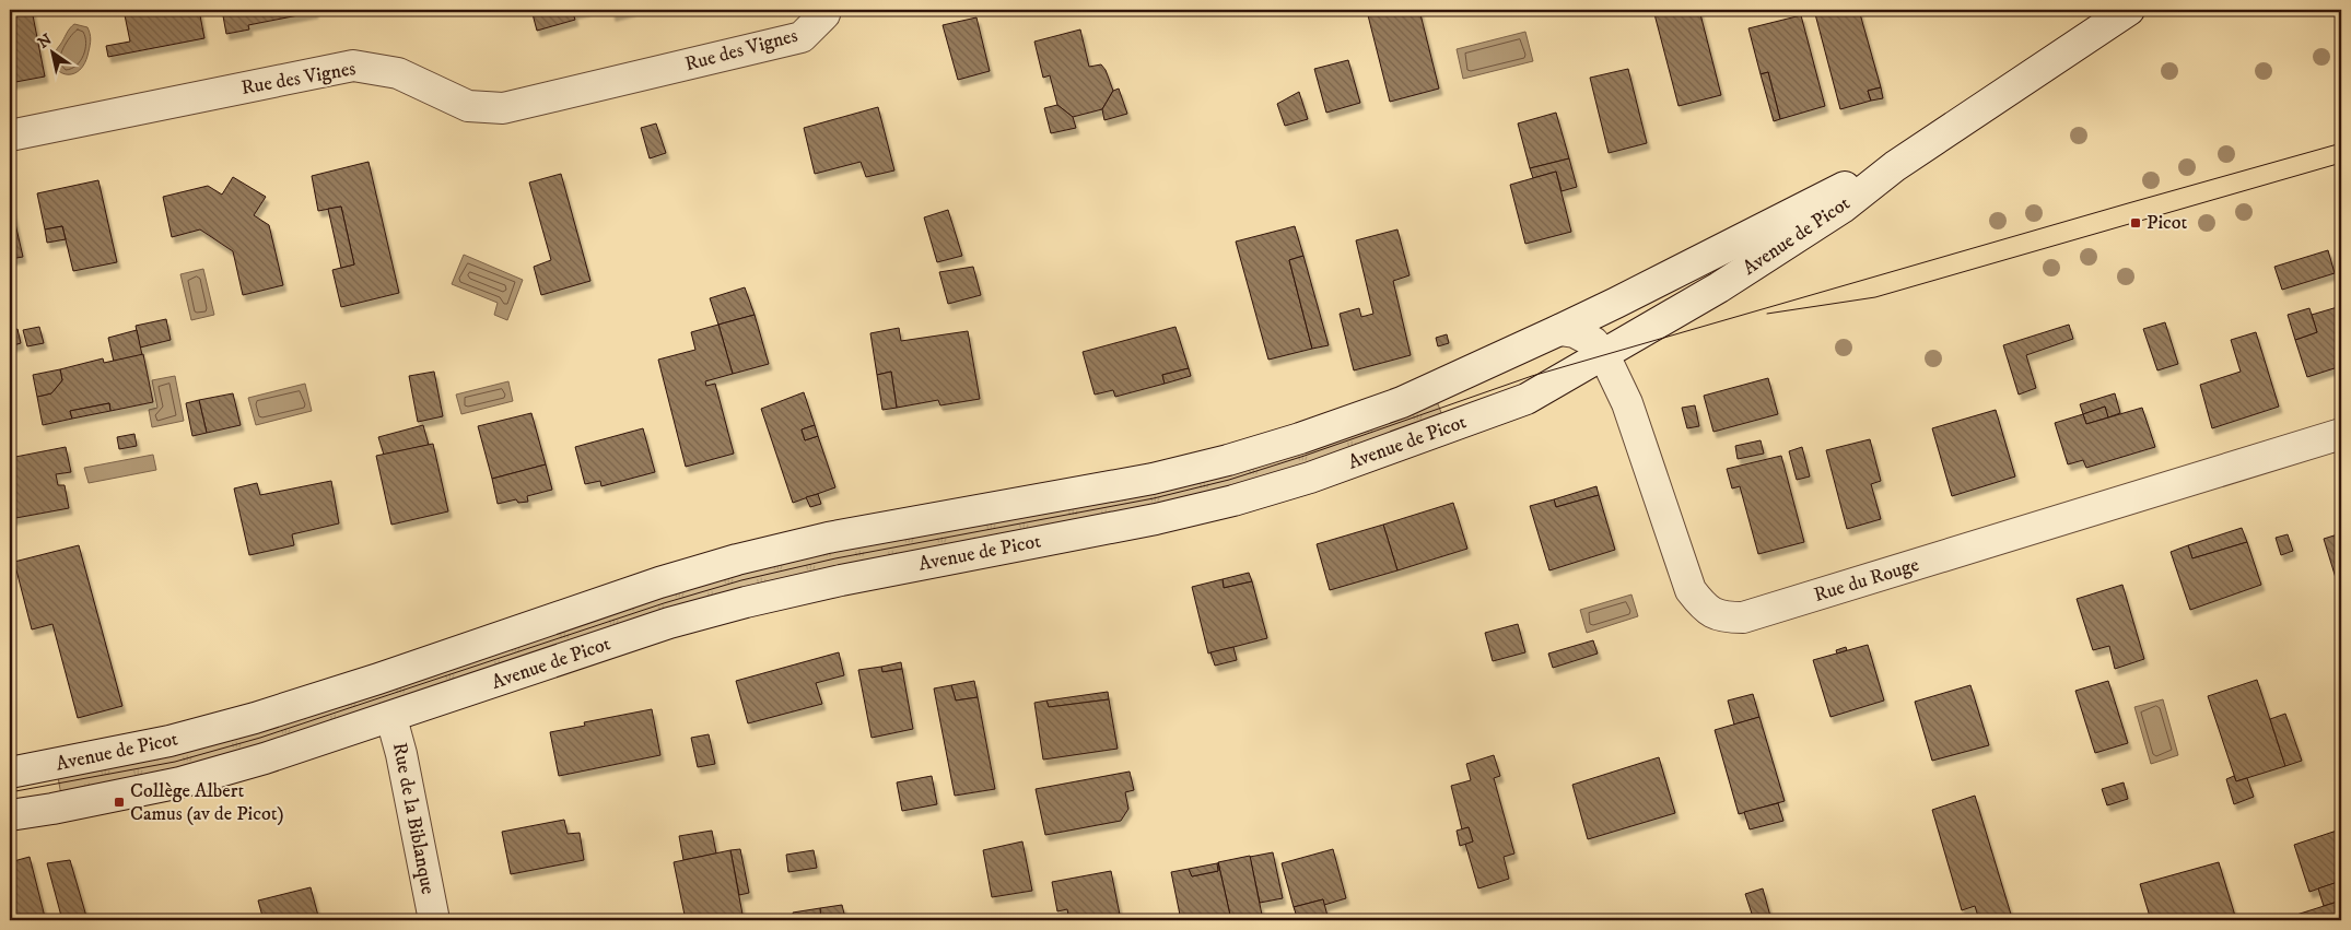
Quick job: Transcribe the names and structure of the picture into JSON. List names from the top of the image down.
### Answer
{
  "streets": {
    "street": [
      "Rue des Vignes",
      "Avenue de Picot",
      "Rue du Rouge",
      "Rue de la Biblanque"
    ]
  },
  "crossings": [
    ["Avenue de Picot", "Rue du Rouge"],
    ["Avenue de Picot", "Rue de la Biblanque"]
  ],
  "places": {
    "transit": ["Picot", "Collège Albert Camus (av de Picot)"]
  },
  "north": "top left"
}
